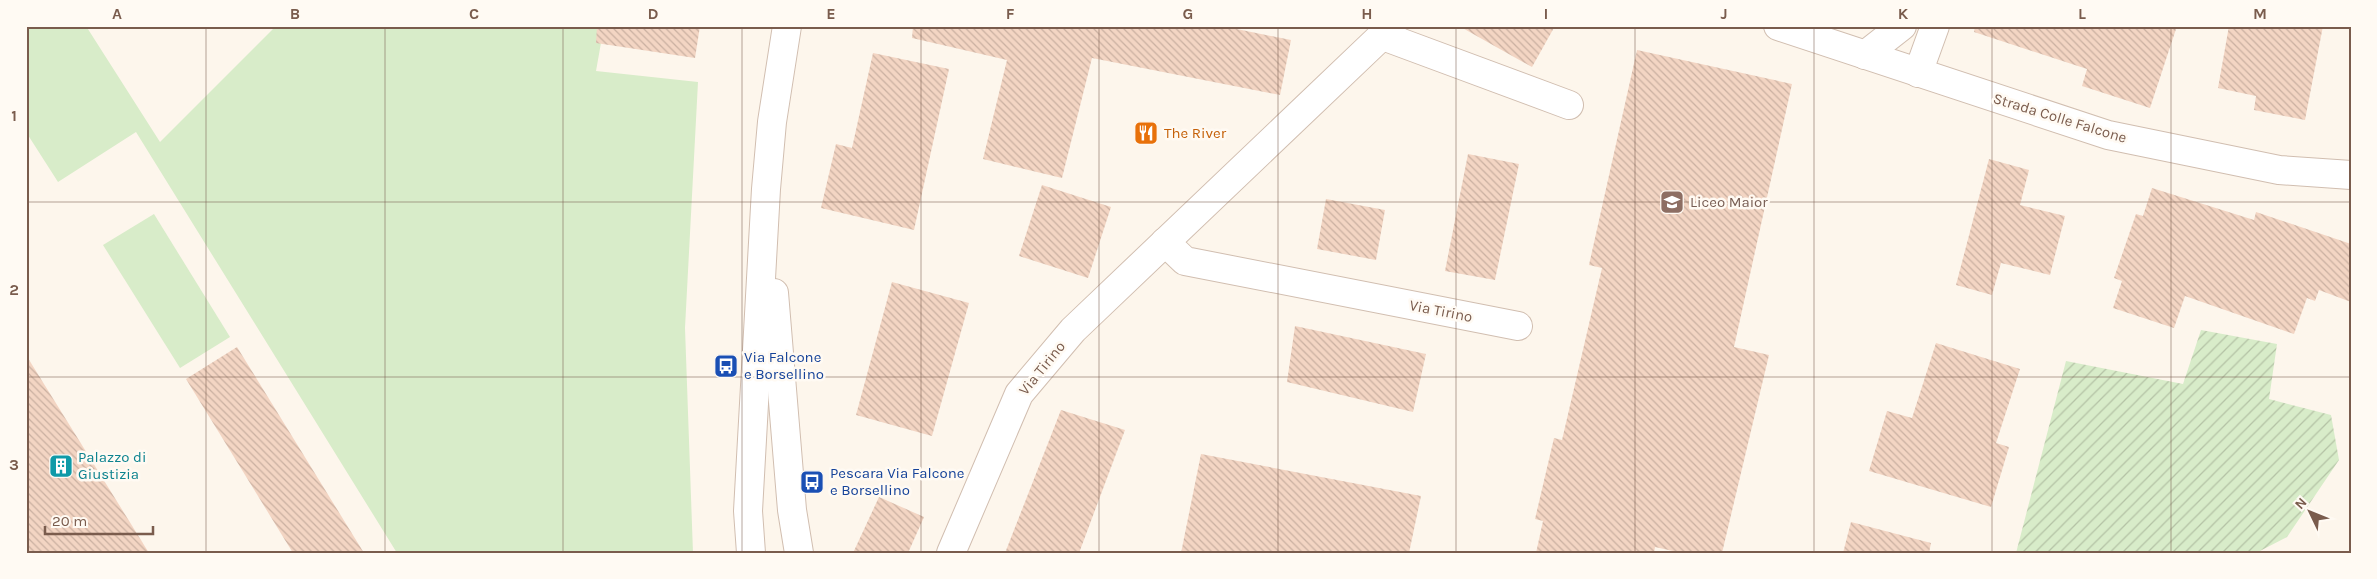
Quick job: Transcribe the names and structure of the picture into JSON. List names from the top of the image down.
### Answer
{
  "streets": {
    "street": ["Strada Colle Falcone", "Via Tirino"]
  },
  "places": {
    "restaurant": ["The River"],
    "school or university": ["Liceo Maior"],
    "bus stop": ["Via Falcone e Borsellino", "Pescara Via Falcone e Borsellino"],
    "building": ["Palazzo di Giustizia"]
  },
  "scale_bar": "20 m",
  "north": "top left",
  "grid": {
    "columns": [
      "A",
      "B",
      "C",
      "D",
      "E",
      "F",
      "G",
      "H",
      "I",
      "J",
      "K",
      "L",
      "M"
    ],
    "rows": ["1", "2", "3"]
  }
}
